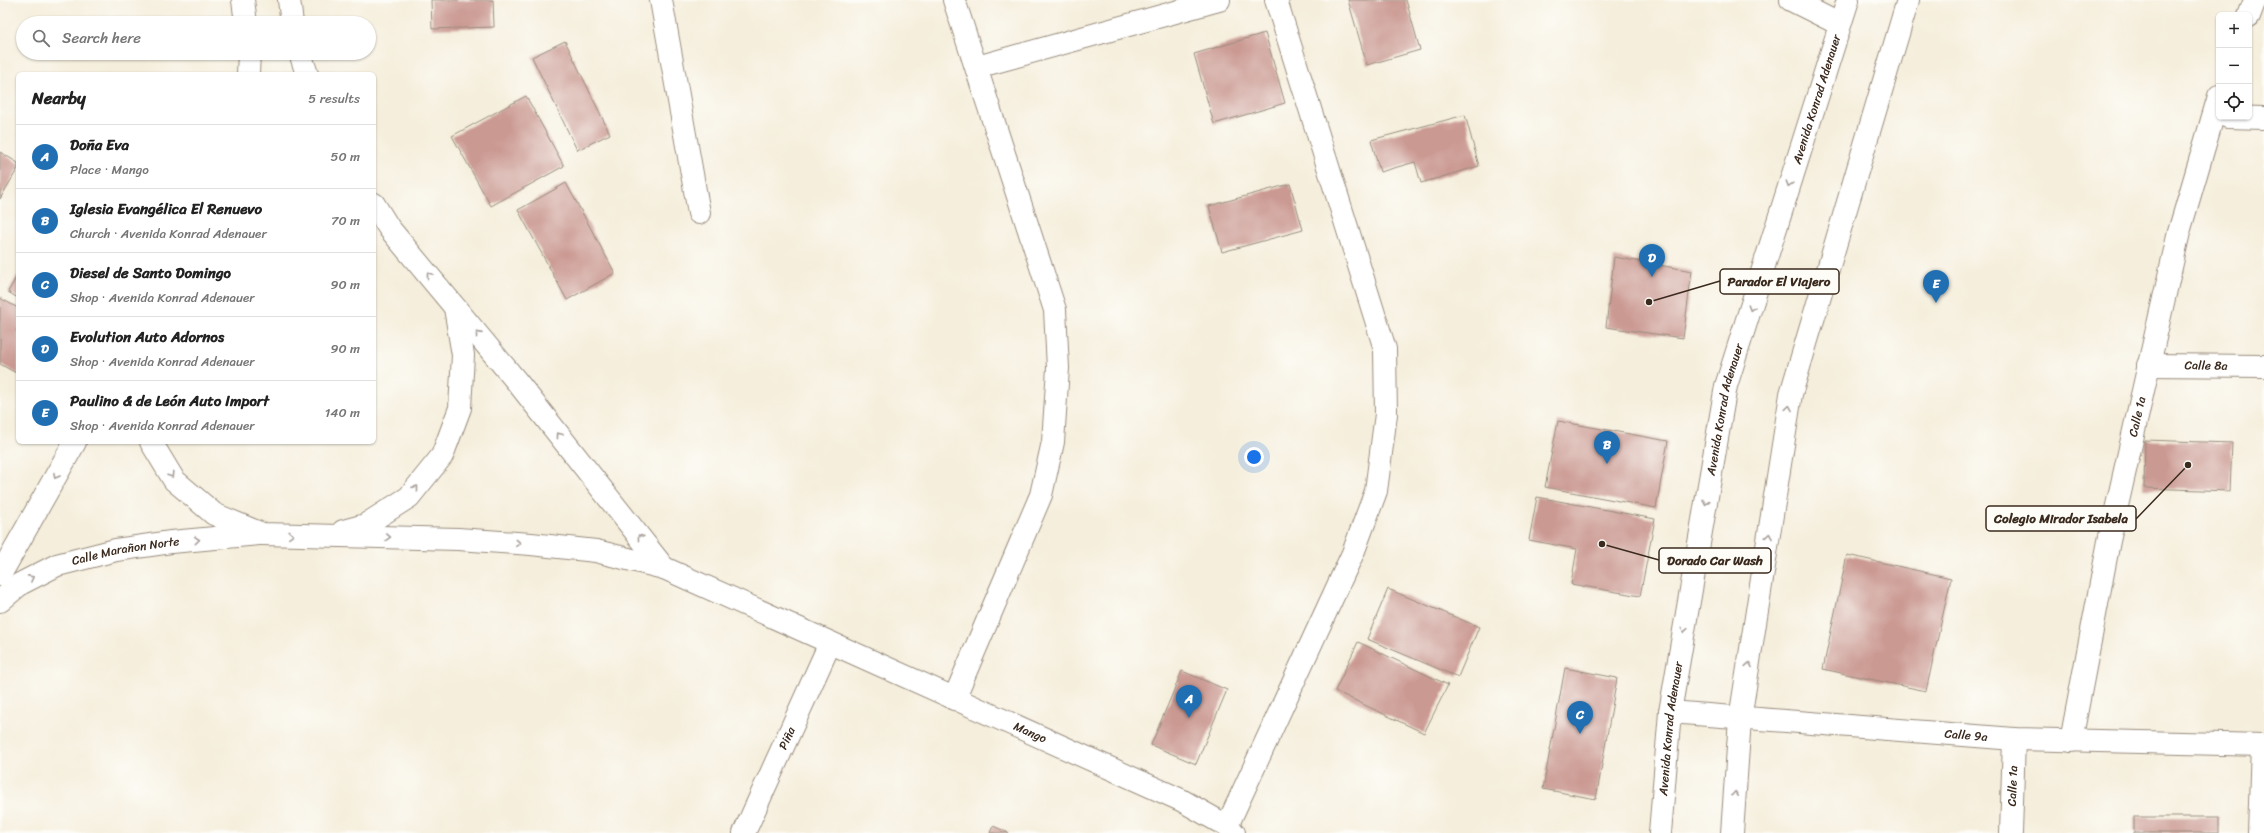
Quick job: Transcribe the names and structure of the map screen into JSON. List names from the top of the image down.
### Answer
{
  "streets": {
    "street": [
      "Avenida Konrad Adenauer",
      "Calle 8a",
      "Calle 1a",
      "Calle Marañon Norte",
      "Mango",
      "Calle 9a",
      "Piña"
    ]
  },
  "crossings": [
    ["Avenida Konrad Adenauer", "Calle 9a"],
    ["Calle 8a", "Calle 1a"],
    ["Calle 1a", "Calle 9a"],
    ["Calle Marañon Norte", "Mango"],
    ["Mango", "Piña"]
  ],
  "one_way": ["Calle Marañon Norte", "Mango"],
  "places": ["Parador El Viajero", "Colegio Mirador Isabela", "Dorado Car Wash"],
  "page": {
    "map_buttons": ["+", "−"],
    "search": "Search here",
    "heading": ["Nearby", "5 results"],
    "list": [
      {
        "mark": "A",
        "name": "Doña Eva",
        "note": "Place · Mango",
        "value": "50 m"
      },
      {
        "mark": "B",
        "name": "Iglesia Evangélica El Renuevo",
        "note": "Church · Avenida Konrad Adenauer",
        "value": "70 m"
      },
      {
        "mark": "C",
        "name": "Diesel de Santo Domingo",
        "note": "Shop · Avenida Konrad Adenauer",
        "value": "90 m"
      },
      {
        "mark": "D",
        "name": "Evolution Auto Adornos",
        "note": "Shop · Avenida Konrad Adenauer",
        "value": "90 m"
      },
      {
        "mark": "E",
        "name": "Paulino & de León Auto Import",
        "note": "Shop · Avenida Konrad Adenauer",
        "value": "140 m"
      }
    ],
    "pins": [
      "D",
      "E",
      "B",
      "A",
      "C"
    ]
  }
}
